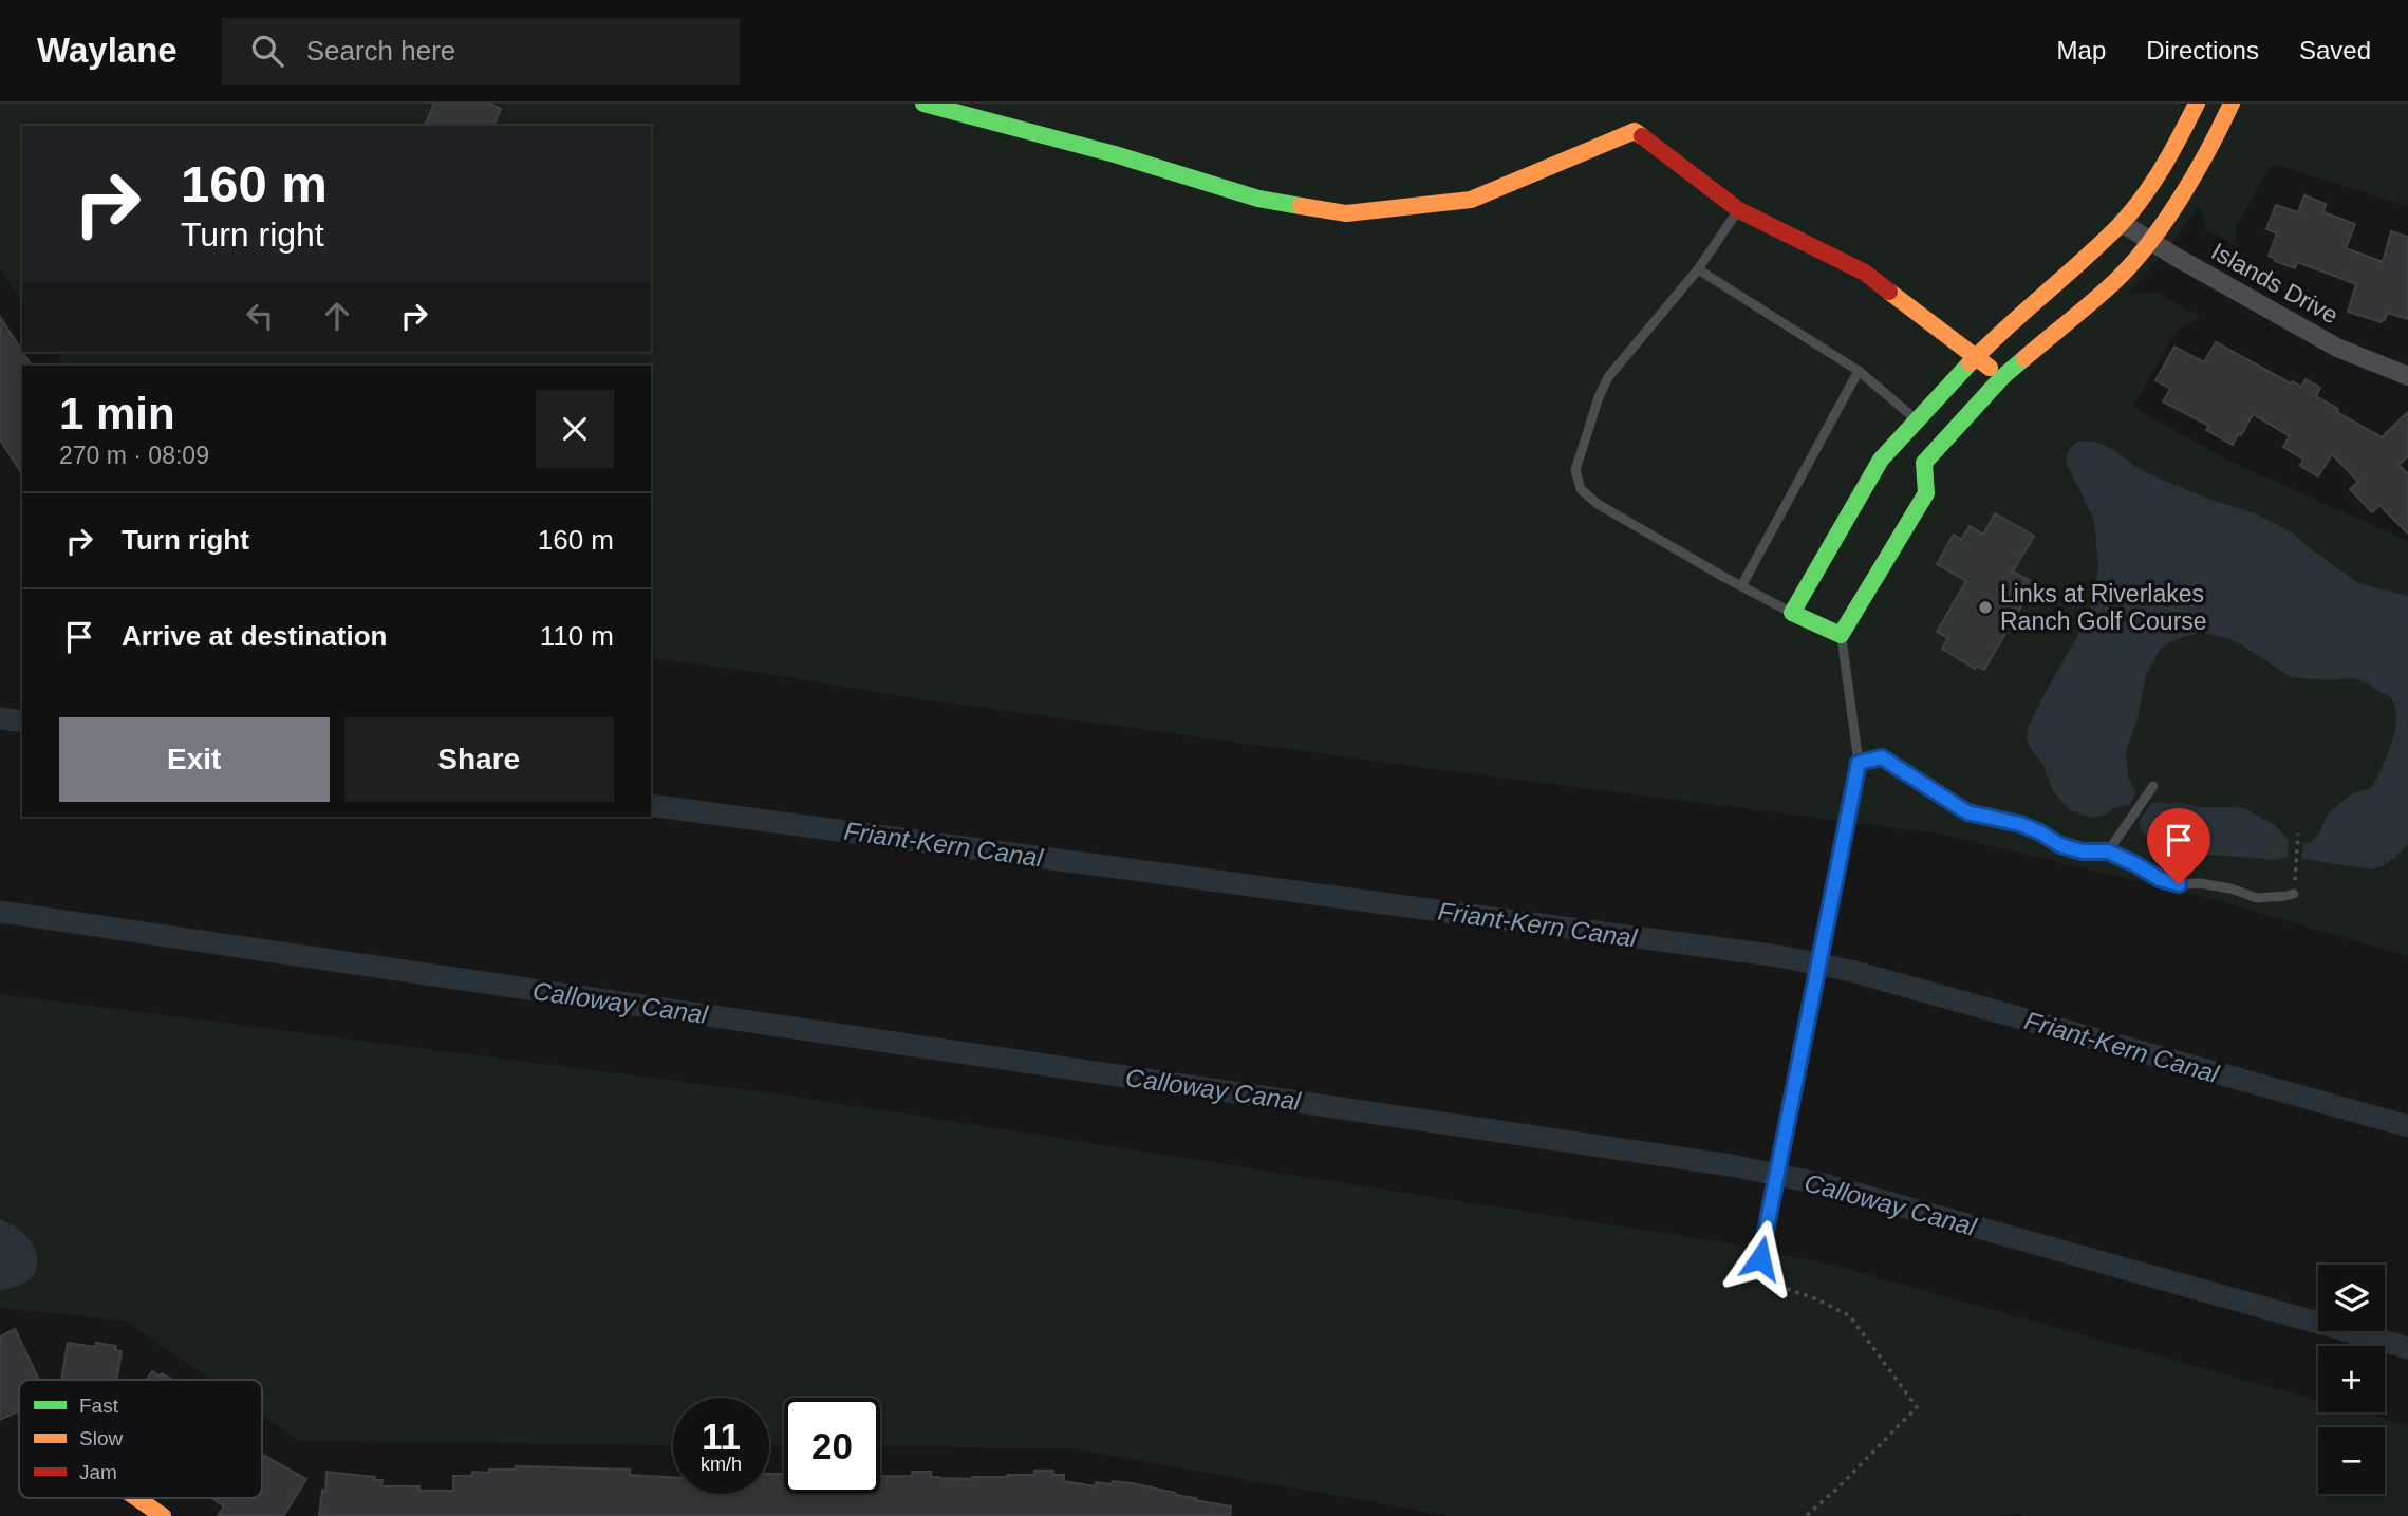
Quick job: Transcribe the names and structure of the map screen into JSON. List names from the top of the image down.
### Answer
{
  "streets": {
    "street": ["Islands Drive"]
  },
  "water": ["Friant-Kern Canal", "Calloway Canal"],
  "places": ["Links at Riverlakes Ranch Golf Course"],
  "legend": ["Fast", "Slow", "Jam"],
  "page": {
    "header": "Waylane",
    "search": "Search here",
    "nav": ["Map", "Directions", "Saved"],
    "turn": ["160 m", "Turn right"],
    "heading": ["1 min", "270 m · 08:09"],
    "list": [
      {
        "name": "Turn right",
        "value": "160 m"
      },
      {
        "name": "Arrive at destination",
        "value": "110 m"
      }
    ],
    "buttons": ["Exit", "Share"],
    "map_buttons": ["+", "−"],
    "speed": "11 km/h",
    "limit": "20"
  }
}
